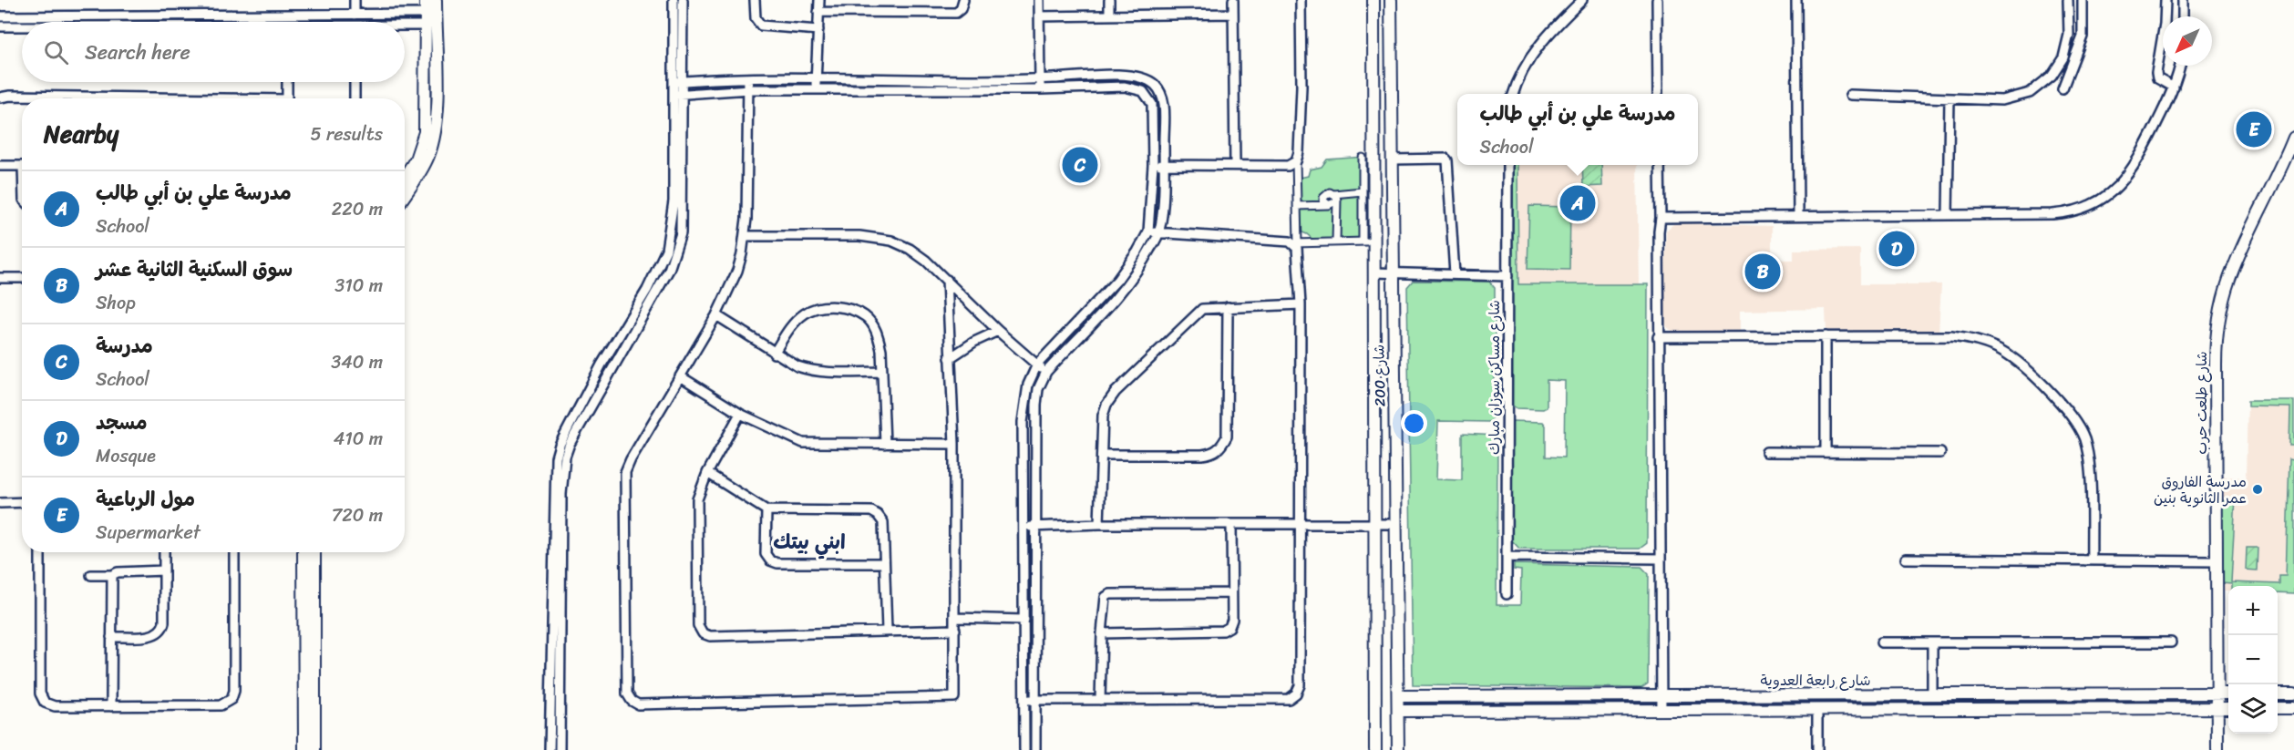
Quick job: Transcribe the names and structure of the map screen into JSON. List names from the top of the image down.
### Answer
{
  "streets": {
    "street": [
      "شارع 200",
      "شارع مساكن سوزان مبارك",
      "شارع طلعت حرب",
      "شارع رابعة العدوية"
    ]
  },
  "crossings": [
    ["شارع 200", "شارع رابعة العدوية"],
    ["شارع طلعت حرب", "شارع رابعة العدوية"]
  ],
  "districts": ["ابني بيتك"],
  "places": ["مدرسة الفاروق عمر الثانوية بنين"],
  "north": "bottom left",
  "page": {
    "search": "Search here",
    "popup": ["مدرسة علي بن أبي طالب", "School"],
    "heading": ["Nearby", "5 results"],
    "pins": [
      "E",
      "C",
      "A",
      "D",
      "B"
    ],
    "list": [
      {
        "mark": "A",
        "name": "مدرسة علي بن أبي طالب",
        "note": "School",
        "value": "220 m"
      },
      {
        "mark": "B",
        "name": "سوق السكنية الثانية عشر",
        "note": "Shop",
        "value": "310 m"
      },
      {
        "mark": "C",
        "name": "مدرسة",
        "note": "School",
        "value": "340 m"
      },
      {
        "mark": "D",
        "name": "مسجد",
        "note": "Mosque",
        "value": "410 m"
      },
      {
        "mark": "E",
        "name": "مول الرباعية",
        "note": "Supermarket",
        "value": "720 m"
      }
    ],
    "map_buttons": ["+", "−"]
  }
}
